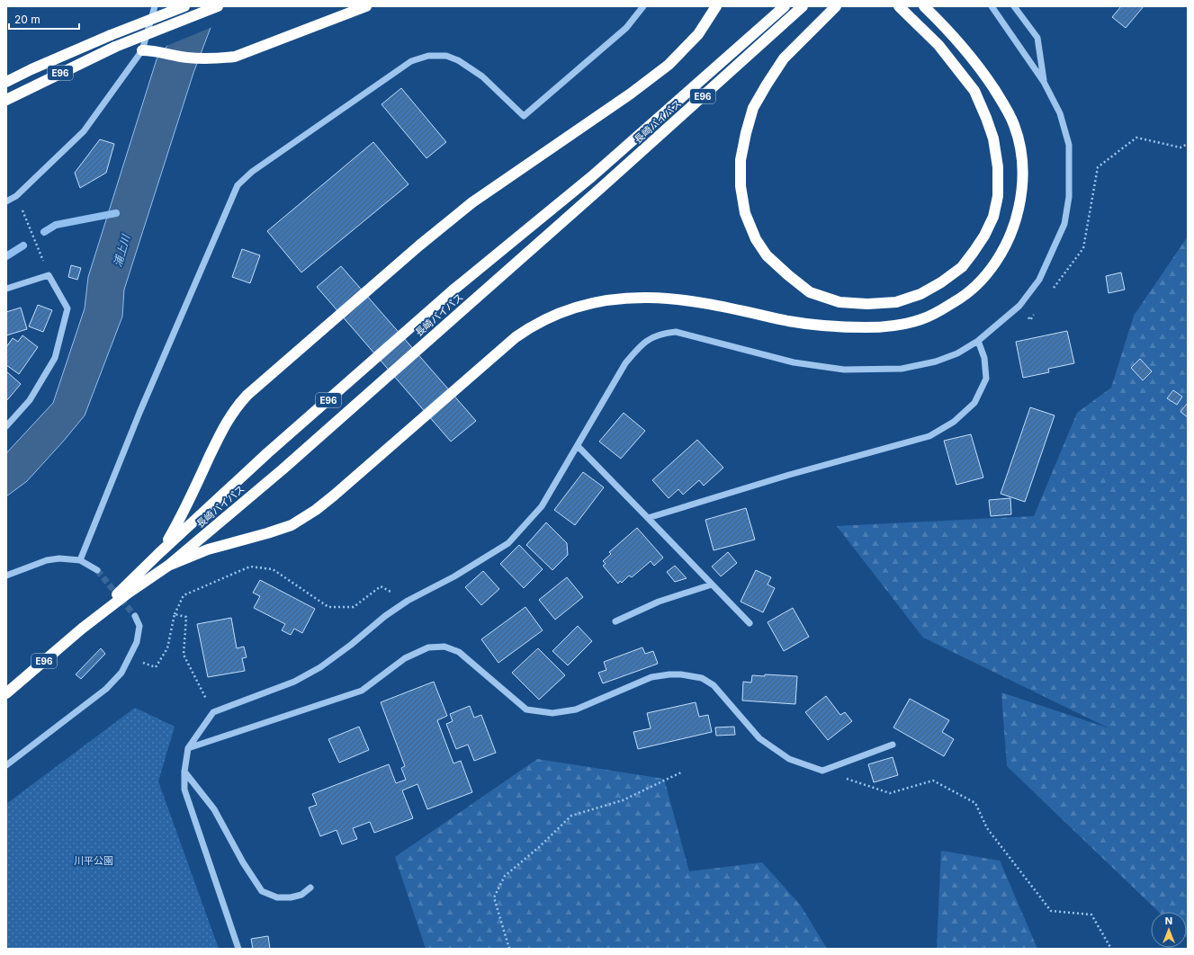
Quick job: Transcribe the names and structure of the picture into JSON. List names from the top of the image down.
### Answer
{
  "streets": {
    "highway": ["E96", "長崎バイパス"]
  },
  "water": ["浦上川"],
  "parks": ["川平公園"],
  "scale_bar": "20 m",
  "north": "top"
}
